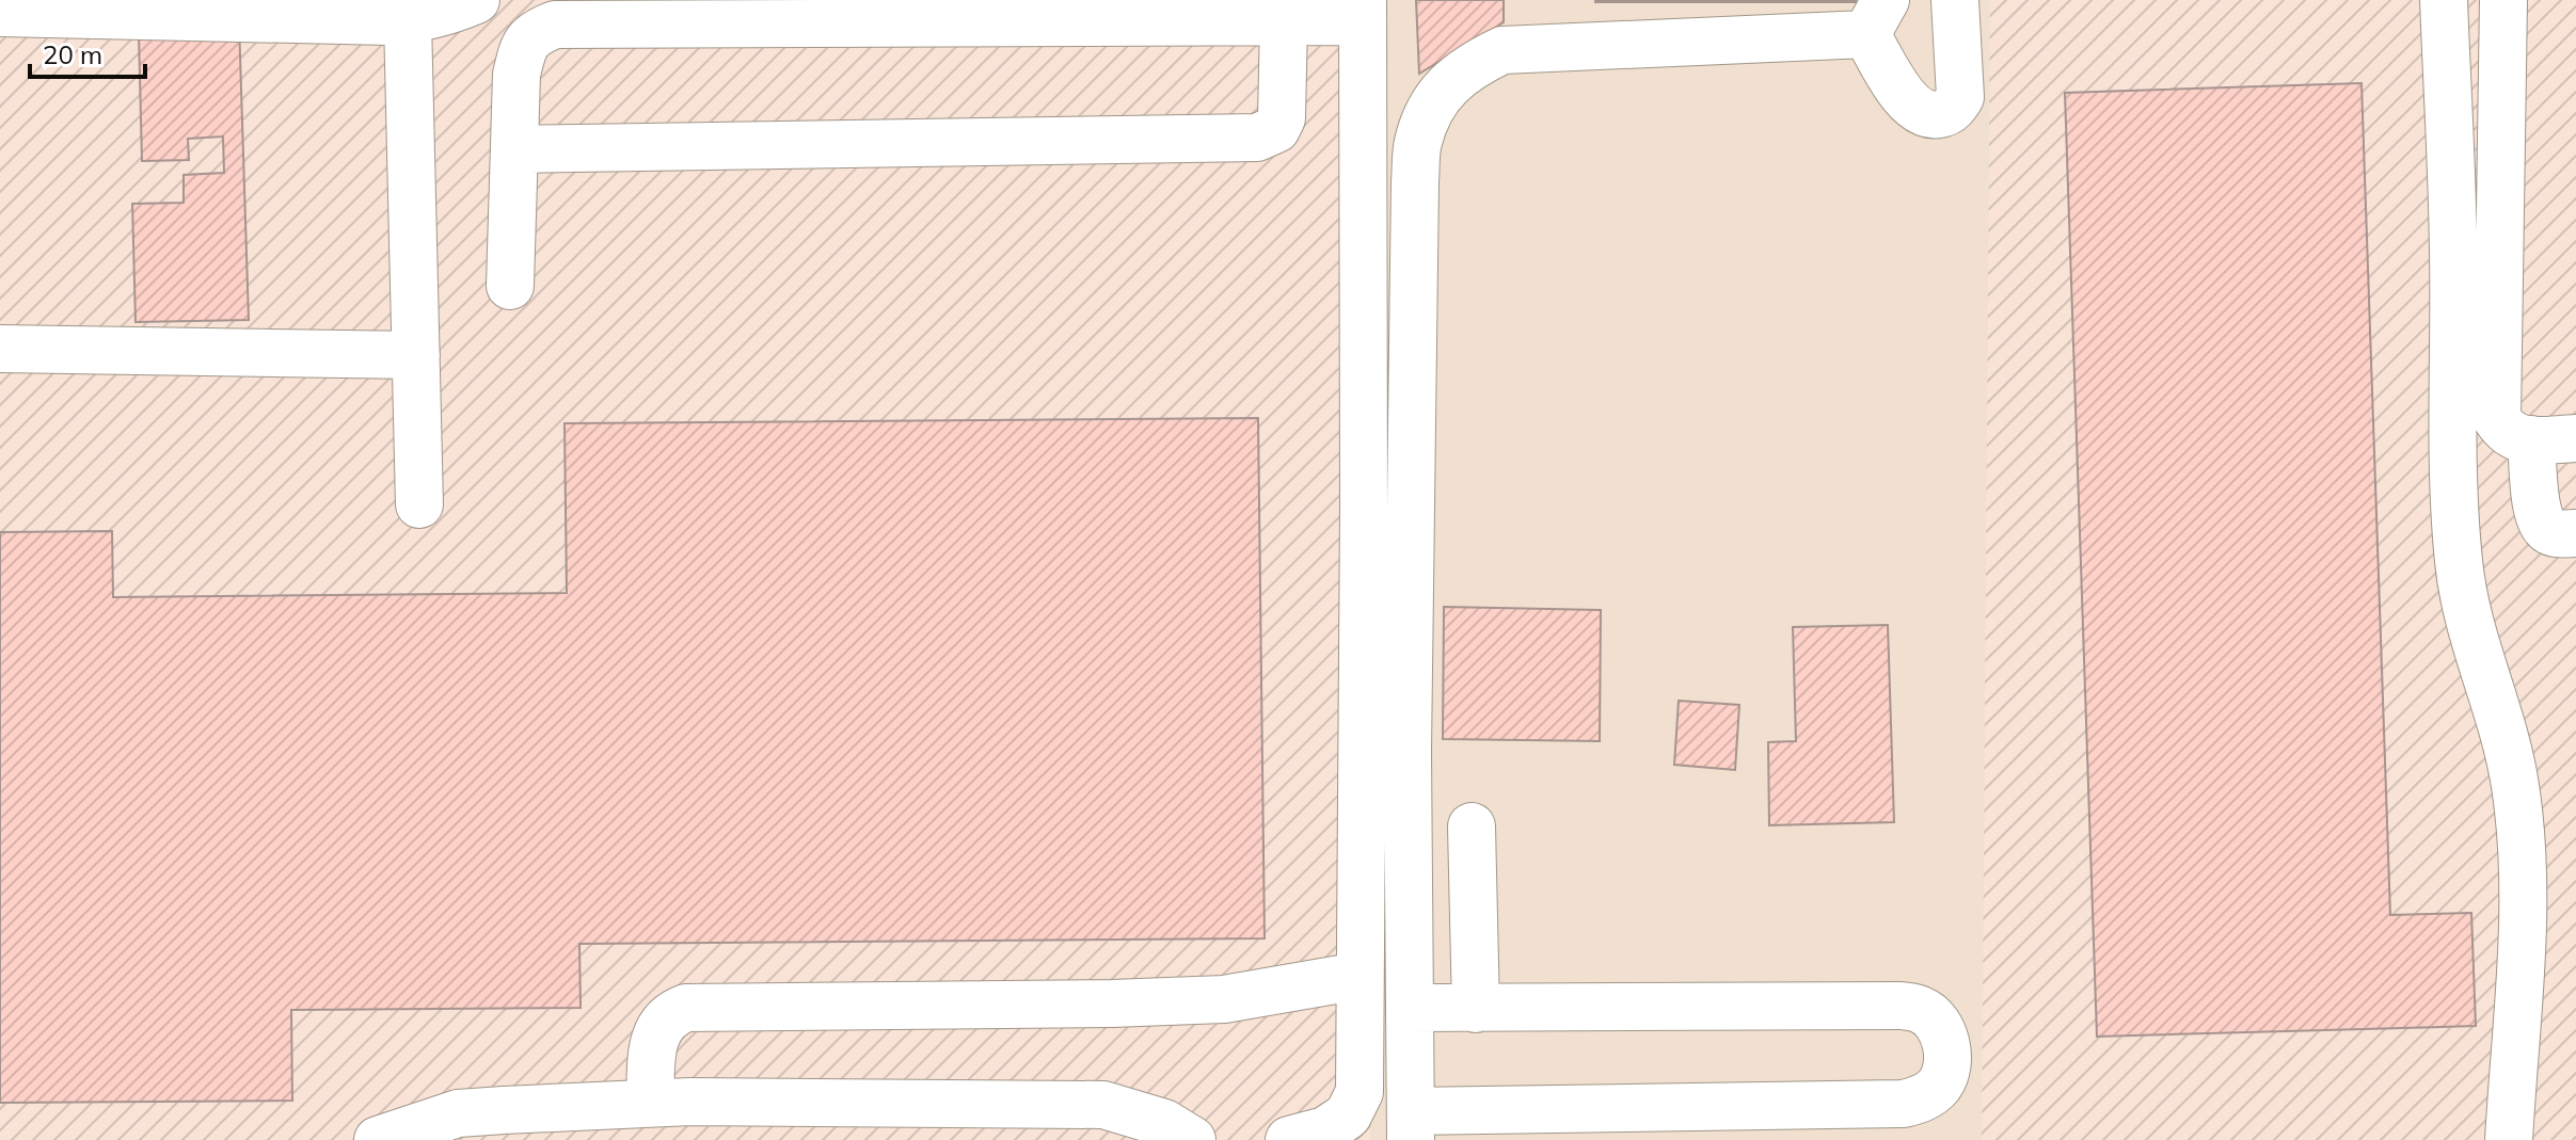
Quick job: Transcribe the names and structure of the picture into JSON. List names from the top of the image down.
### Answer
{
  "scale_bar": "20 m"
}
